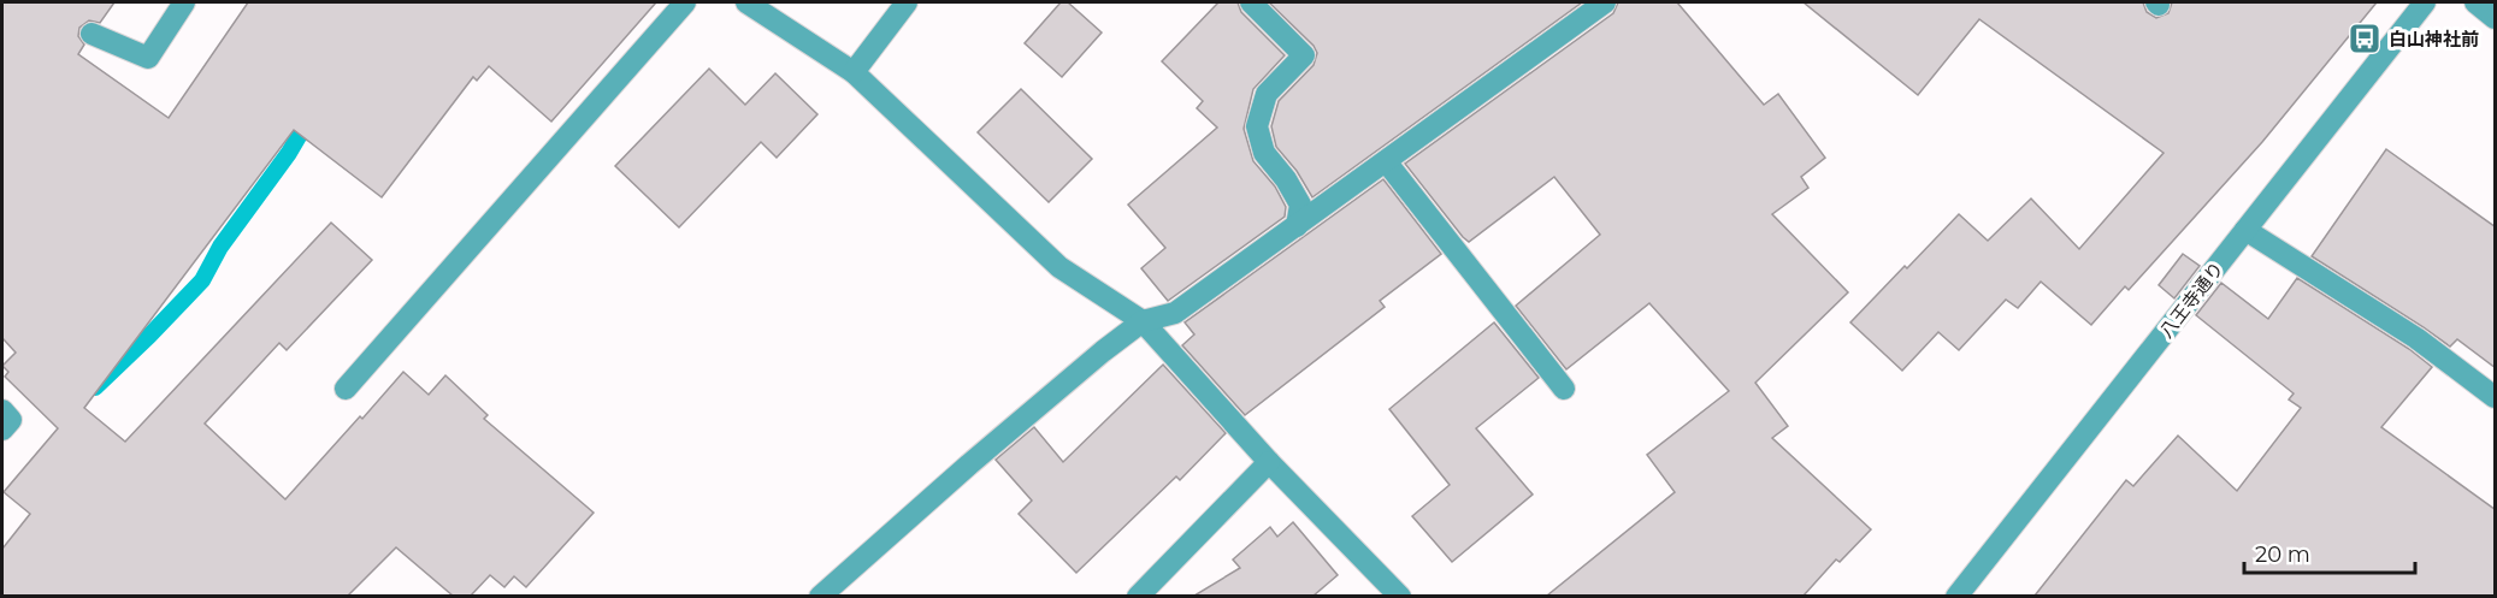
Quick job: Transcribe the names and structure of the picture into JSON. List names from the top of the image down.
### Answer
{
  "streets": {
    "street": ["八王寺通り"]
  },
  "places": {
    "bus stop": ["白山神社前"]
  },
  "scale_bar": "20 m"
}
